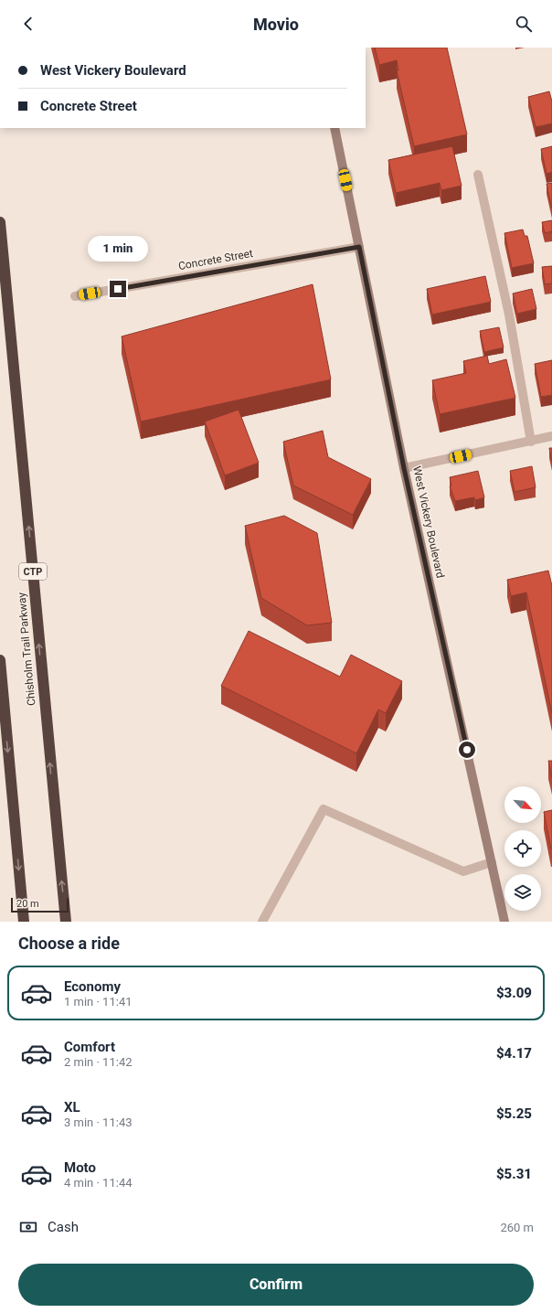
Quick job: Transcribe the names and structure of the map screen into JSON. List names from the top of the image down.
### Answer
{
  "streets": {
    "highway": ["CTP", "Chisholm Trail Parkway"],
    "main road": ["West Vickery Boulevard"],
    "street": ["Concrete Street"]
  },
  "crossings": [
    ["Concrete Street", "West Vickery Boulevard"]
  ],
  "scale_bar": "20 m",
  "north": "bottom right",
  "page": {
    "header": "Movio",
    "banner": ["West Vickery Boulevard", "Concrete Street"],
    "bubble": "1 min",
    "scale": "20 m",
    "heading": "Choose a ride",
    "list": [
      {
        "name": "Economy",
        "note": "1 min · 11:41",
        "value": "$3.09"
      },
      {
        "name": "Comfort",
        "note": "2 min · 11:42",
        "value": "$4.17"
      },
      {
        "name": "XL",
        "note": "3 min · 11:43",
        "value": "$5.25"
      },
      {
        "name": "Moto",
        "note": "4 min · 11:44",
        "value": "$5.31"
      }
    ],
    "pay": ["Cash", "260 m"],
    "buttons": "Confirm"
  }
}
